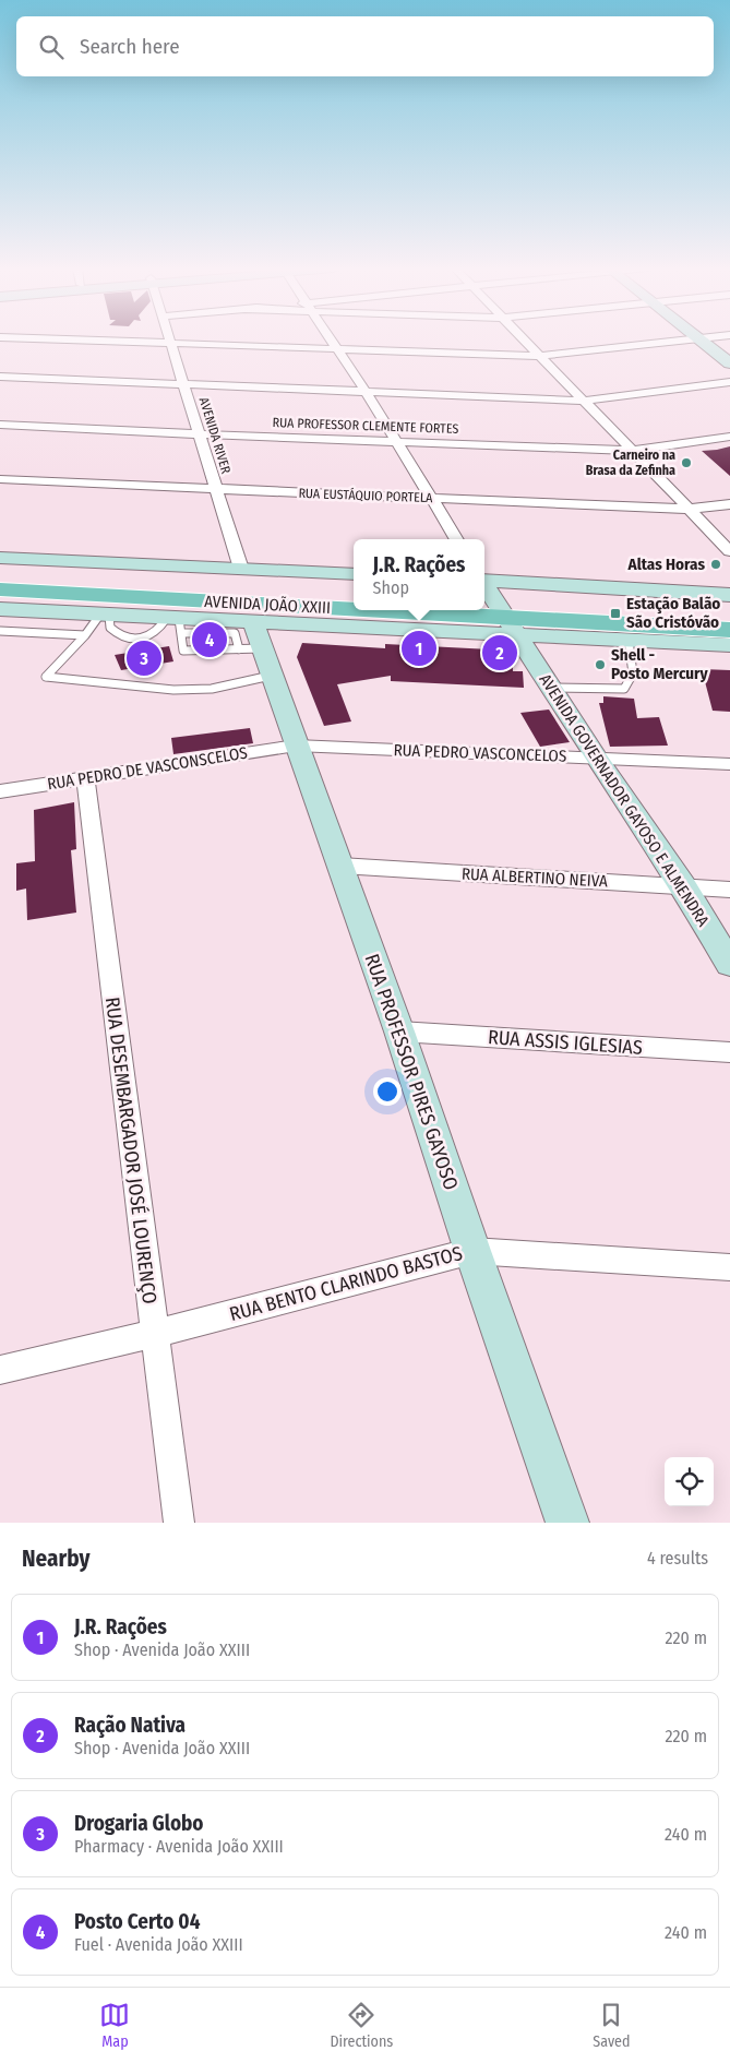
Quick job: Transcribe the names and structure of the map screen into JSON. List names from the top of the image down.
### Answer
{
  "streets": {
    "main road": ["AVENIDA JOÃO XXIII"],
    "street": [
      "RUA PROFESSOR CLEMENTE FORTES",
      "AVENIDA RIVER",
      "RUA EUSTÁQUIO PORTELA",
      "RUA PEDRO VASCONCELOS",
      "RUA PEDRO DE VASCONSCELOS",
      "AVENIDA GOVERNADOR GAYOSO E ALMENDRA",
      "RUA ALBERTINO NEIVA",
      "RUA ASSIS IGLESIAS",
      "RUA PROFESSOR PIRES GAYOSO",
      "RUA DESEMBARGADOR JOSÉ LOURENÇO",
      "RUA BENTO CLARINDO BASTOS"
    ]
  },
  "crossings": [
    ["RUA PROFESSOR CLEMENTE FORTES", "AVENIDA RIVER"],
    ["AVENIDA RIVER", "RUA EUSTÁQUIO PORTELA"],
    ["AVENIDA JOÃO XXIII", "AVENIDA GOVERNADOR GAYOSO E ALMENDRA"],
    ["AVENIDA JOÃO XXIII", "RUA PROFESSOR PIRES GAYOSO"],
    ["RUA PEDRO VASCONCELOS", "RUA PEDRO DE VASCONSCELOS"],
    ["RUA PEDRO VASCONCELOS", "AVENIDA GOVERNADOR GAYOSO E ALMENDRA"],
    ["RUA PEDRO VASCONCELOS", "RUA PROFESSOR PIRES GAYOSO"],
    ["RUA PEDRO DE VASCONSCELOS", "RUA PROFESSOR PIRES GAYOSO"],
    ["RUA PEDRO DE VASCONSCELOS", "RUA DESEMBARGADOR JOSÉ LOURENÇO"],
    ["AVENIDA GOVERNADOR GAYOSO E ALMENDRA", "RUA ALBERTINO NEIVA"],
    ["RUA ALBERTINO NEIVA", "RUA PROFESSOR PIRES GAYOSO"],
    ["RUA ASSIS IGLESIAS", "RUA PROFESSOR PIRES GAYOSO"],
    ["RUA PROFESSOR PIRES GAYOSO", "RUA BENTO CLARINDO BASTOS"],
    ["RUA DESEMBARGADOR JOSÉ LOURENÇO", "RUA BENTO CLARINDO BASTOS"]
  ],
  "places": {
    "other": ["Carneiro na Brasa da Zefinha", "Altas Horas", "Shell - Posto Mercury"],
    "transit": ["Estação Balão São Cristóvão"]
  },
  "page": {
    "search": "Search here",
    "popup": ["J.R. Rações", "Shop"],
    "pins": [
      "4",
      "1",
      "2",
      "3"
    ],
    "heading": ["Nearby", "4 results"],
    "list": [
      {
        "mark": "1",
        "name": "J.R. Rações",
        "note": "Shop · Avenida João XXIII",
        "value": "220 m"
      },
      {
        "mark": "2",
        "name": "Ração Nativa",
        "note": "Shop · Avenida João XXIII",
        "value": "220 m"
      },
      {
        "mark": "3",
        "name": "Drogaria Globo",
        "note": "Pharmacy · Avenida João XXIII",
        "value": "240 m"
      },
      {
        "mark": "4",
        "name": "Posto Certo 04",
        "note": "Fuel · Avenida João XXIII",
        "value": "240 m"
      }
    ],
    "nav": ["Map", "Directions", "Saved"]
  }
}
